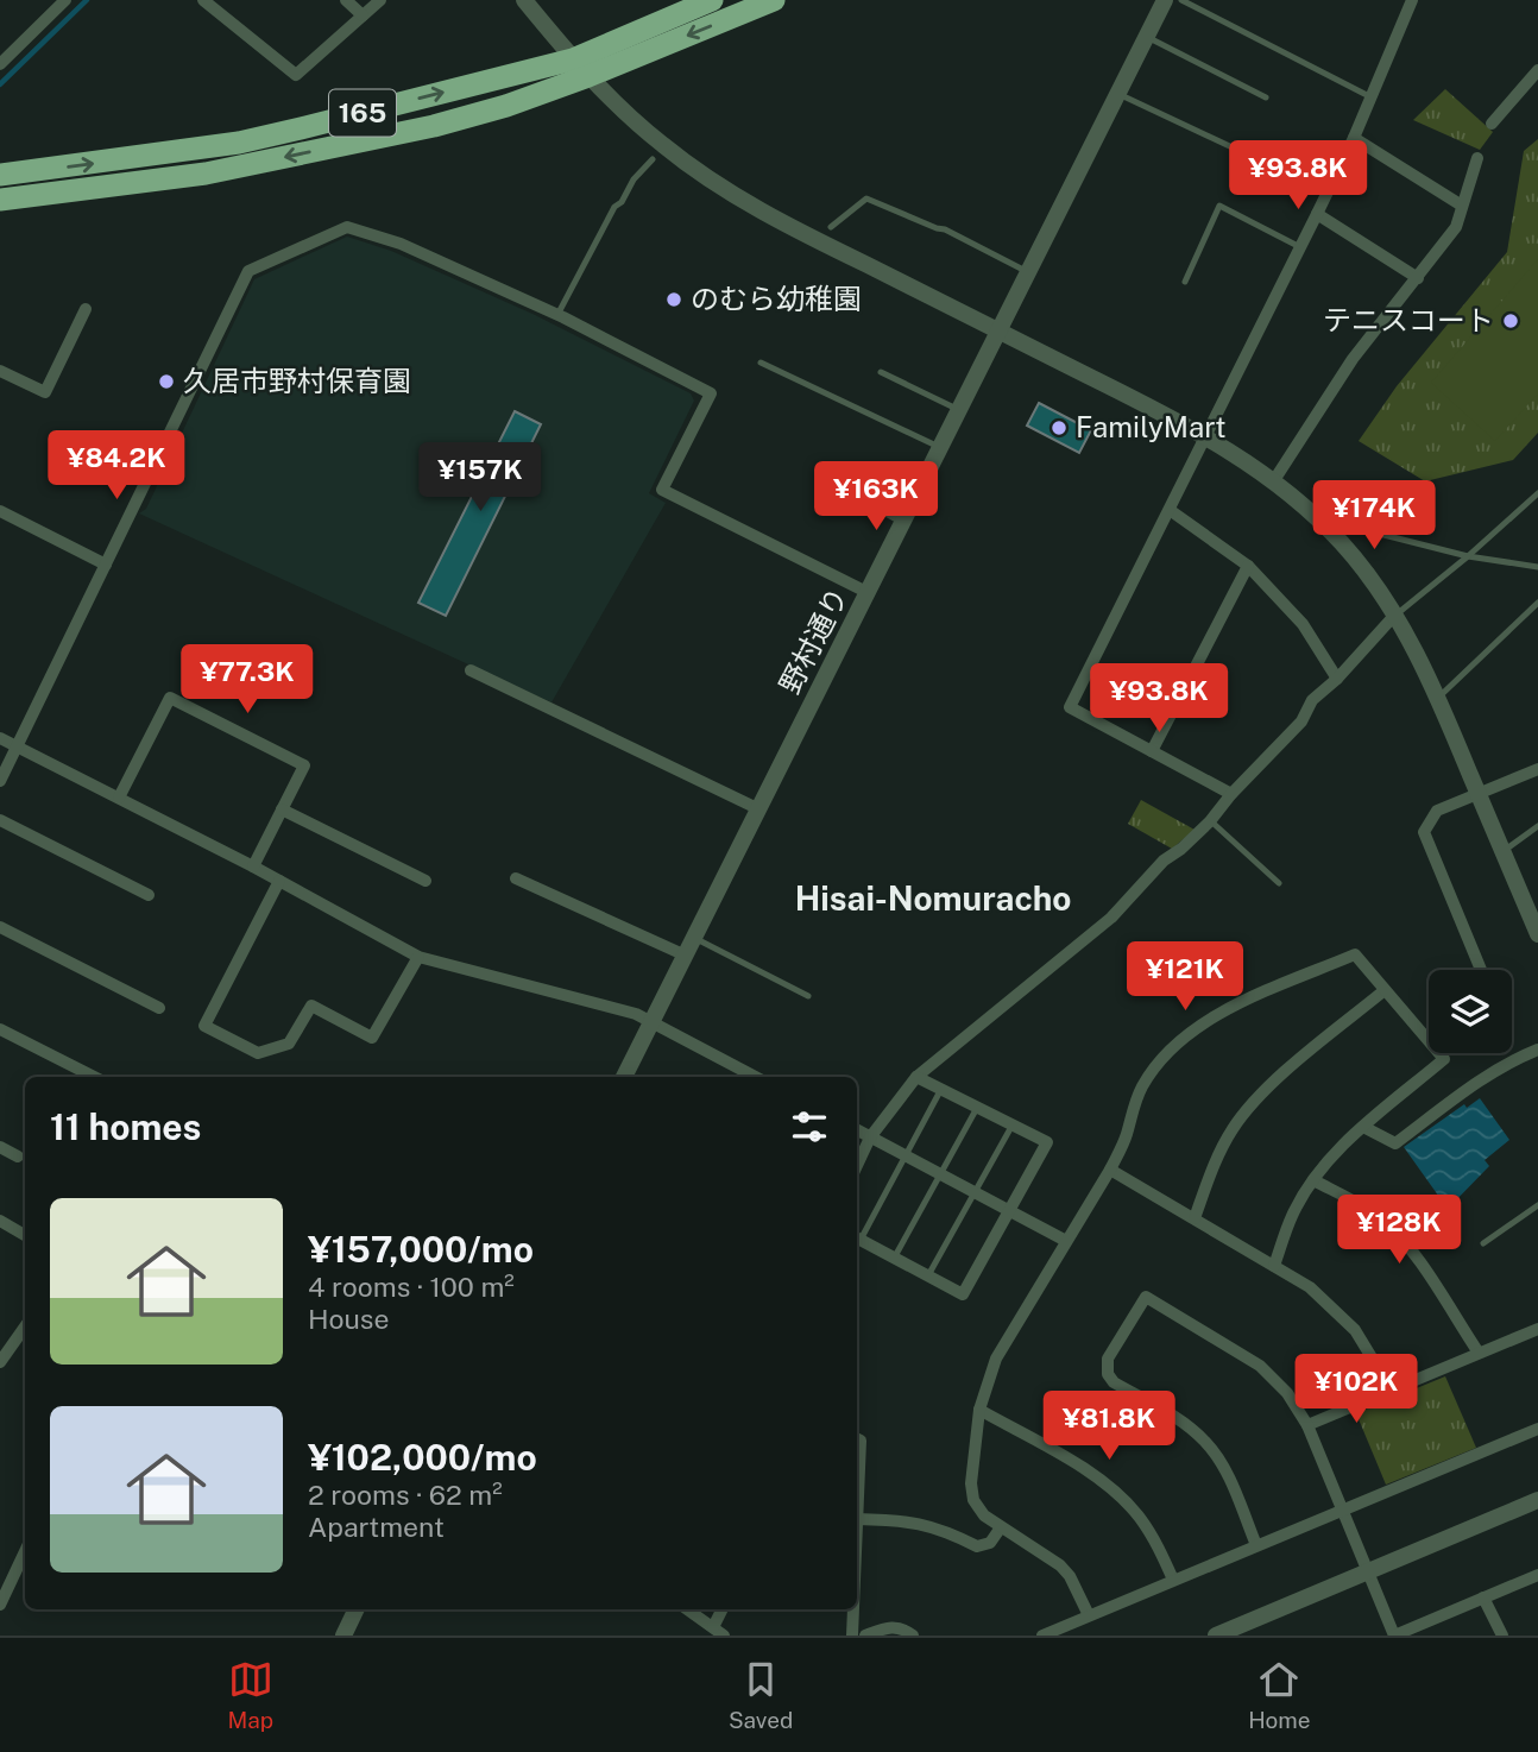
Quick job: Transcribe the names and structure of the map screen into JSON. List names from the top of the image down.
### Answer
{
  "streets": {
    "highway": ["165"],
    "street": ["野村通り"]
  },
  "districts": ["Hisai-Nomuracho"],
  "places": [
    "のむら幼稚園",
    "テニスコート",
    "久居市野村保育園",
    "FamilyMart"
  ],
  "page": {
    "price": [
      "¥93.8K",
      "¥84.2K",
      "¥157K",
      "¥163K",
      "¥174K",
      "¥77.3K",
      "¥93.8K",
      "¥121K",
      "¥128K",
      "¥102K",
      "¥81.8K"
    ],
    "heading": "11 homes",
    "list": [
      {
        "name": "¥157,000/mo",
        "note": "4 rooms · 100 m² · House"
      },
      {
        "name": "¥102,000/mo",
        "note": "2 rooms · 62 m² · Apartment"
      }
    ],
    "tabs": ["Map", "Saved", "Home"]
  }
}
